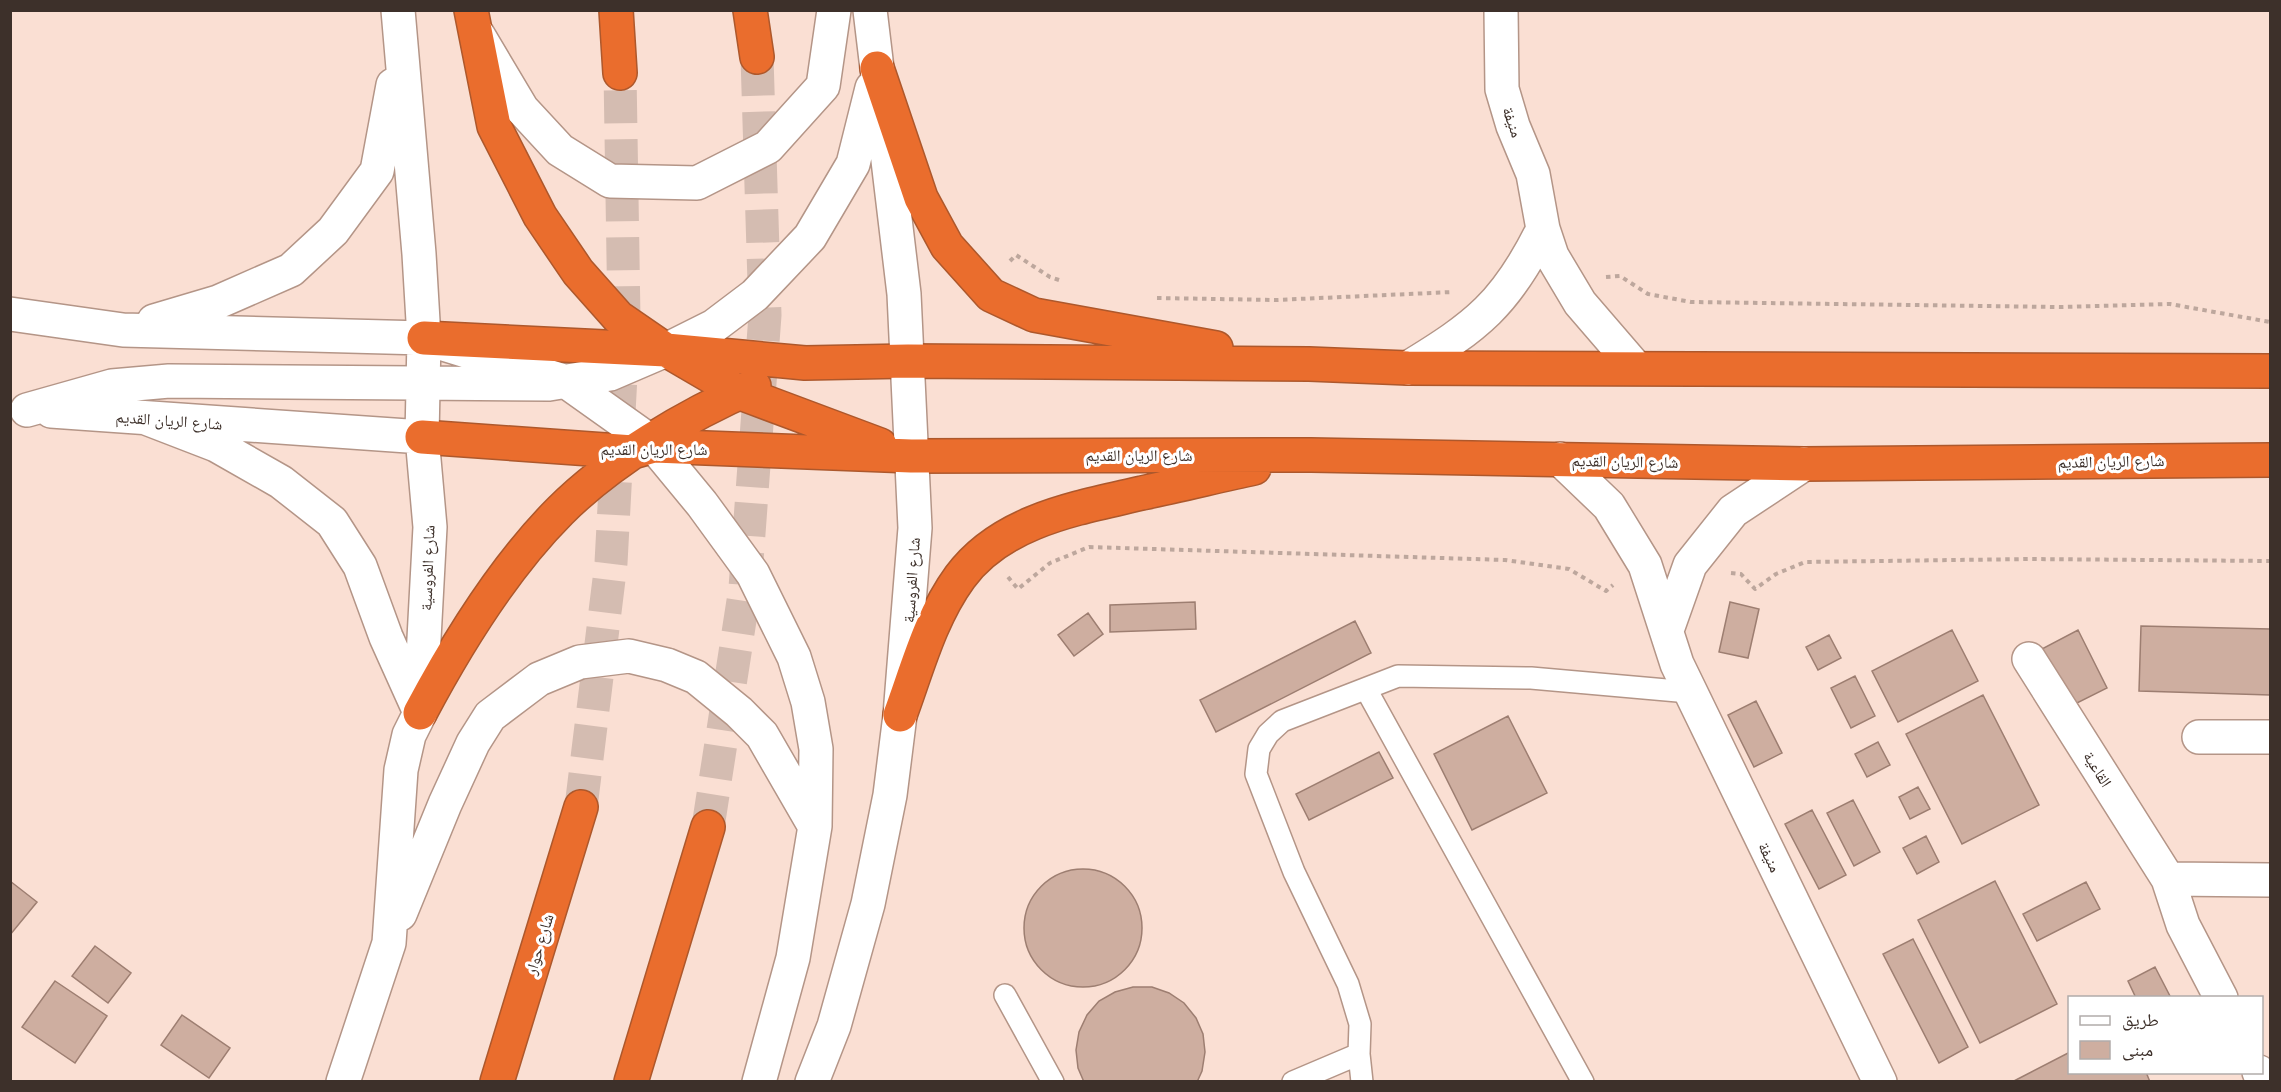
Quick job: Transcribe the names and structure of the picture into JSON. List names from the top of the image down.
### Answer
{
  "streets": {
    "highway": ["شارع الريان القديم", "شارع حوار"],
    "main road": ["منيفة", "شارع الفروسية", "القاعية"]
  },
  "crossings": [
    ["منيفة", "شارع الريان القديم"],
    ["شارع الريان القديم", "شارع الفروسية"]
  ],
  "legend": ["طريق", "مبنى"]
}
